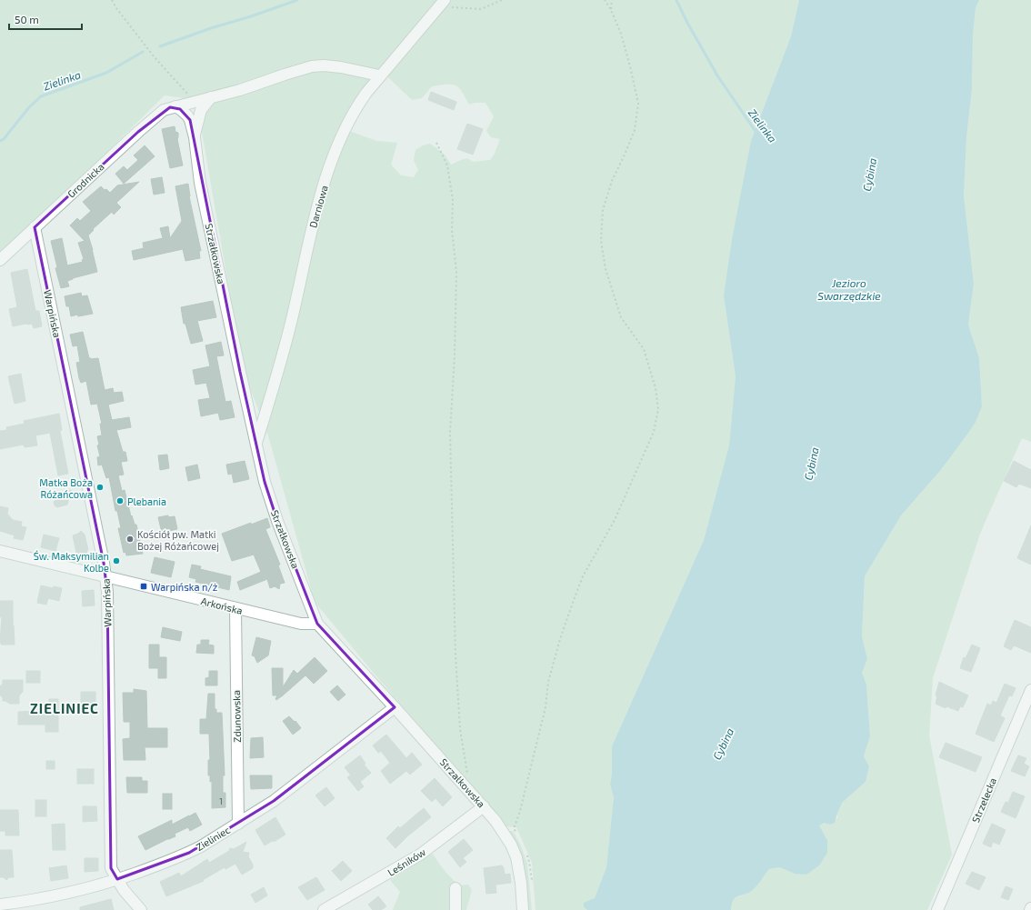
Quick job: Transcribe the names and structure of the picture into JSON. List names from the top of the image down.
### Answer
{
  "streets": {
    "street": [
      "Grodnicka",
      "Darniowa",
      "Strzałkowska",
      "Warpińska",
      "Arkońska",
      "Zdunowska",
      "Strzelecka",
      "Zieliniec",
      "Leśników"
    ]
  },
  "crossings": [
    ["Grodnicka", "Darniowa"],
    ["Grodnicka", "Strzałkowska"],
    ["Grodnicka", "Warpińska"],
    ["Darniowa", "Strzałkowska"],
    ["Strzałkowska", "Arkońska"],
    ["Strzałkowska", "Zieliniec"],
    ["Strzałkowska", "Leśników"],
    ["Warpińska", "Arkońska"],
    ["Warpińska", "Zieliniec"],
    ["Arkońska", "Zdunowska"],
    ["Zdunowska", "Zieliniec"]
  ],
  "districts": ["ZIELINIEC"],
  "water": ["Zielinka", "Cybina", "Jezioro Swarzędzkie"],
  "places": {
    "other": [
      "Matka Boża Różańcowa",
      "Plebania",
      "Kościół pw. Matki Bożej Różańcowej",
      "Św. Maksymilian Kolbe"
    ],
    "transit": ["Warpińska n/ż"]
  },
  "house_numbers": ["1"],
  "scale_bar": "50 m"
}
